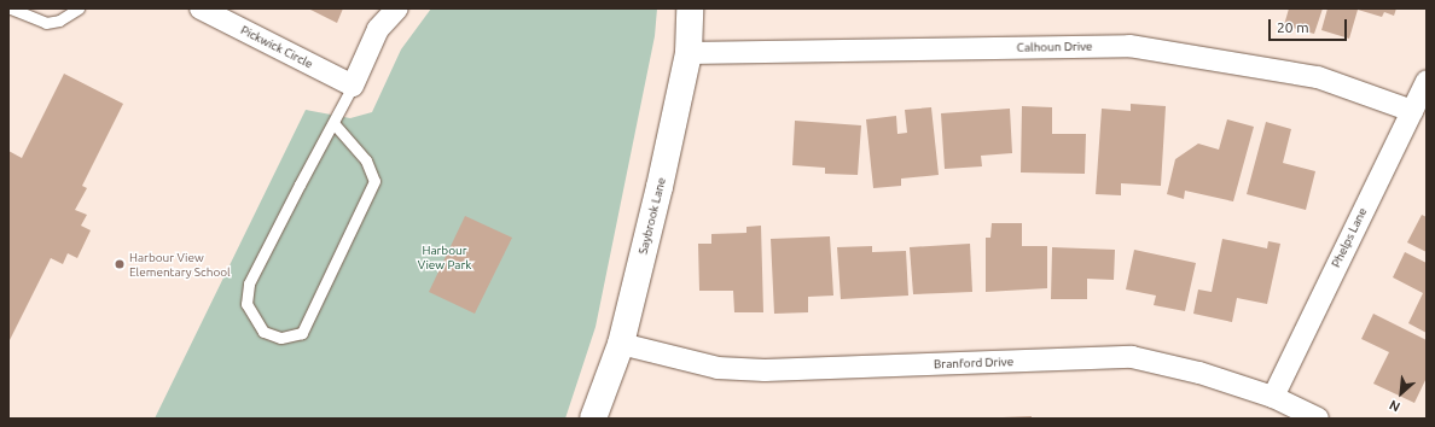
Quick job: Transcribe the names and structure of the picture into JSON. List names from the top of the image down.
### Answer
{
  "streets": {
    "street": [
      "Pickwick Circle",
      "Calhoun Drive",
      "Saybrook Lane",
      "Phelps Lane",
      "Branford Drive"
    ]
  },
  "crossings": [
    ["Calhoun Drive", "Saybrook Lane"],
    ["Calhoun Drive", "Phelps Lane"],
    ["Saybrook Lane", "Branford Drive"],
    ["Phelps Lane", "Branford Drive"]
  ],
  "parks": ["Harbour View Park"],
  "places": ["Harbour View Elementary School"],
  "scale_bar": "20 m",
  "north": "bottom left"
}
